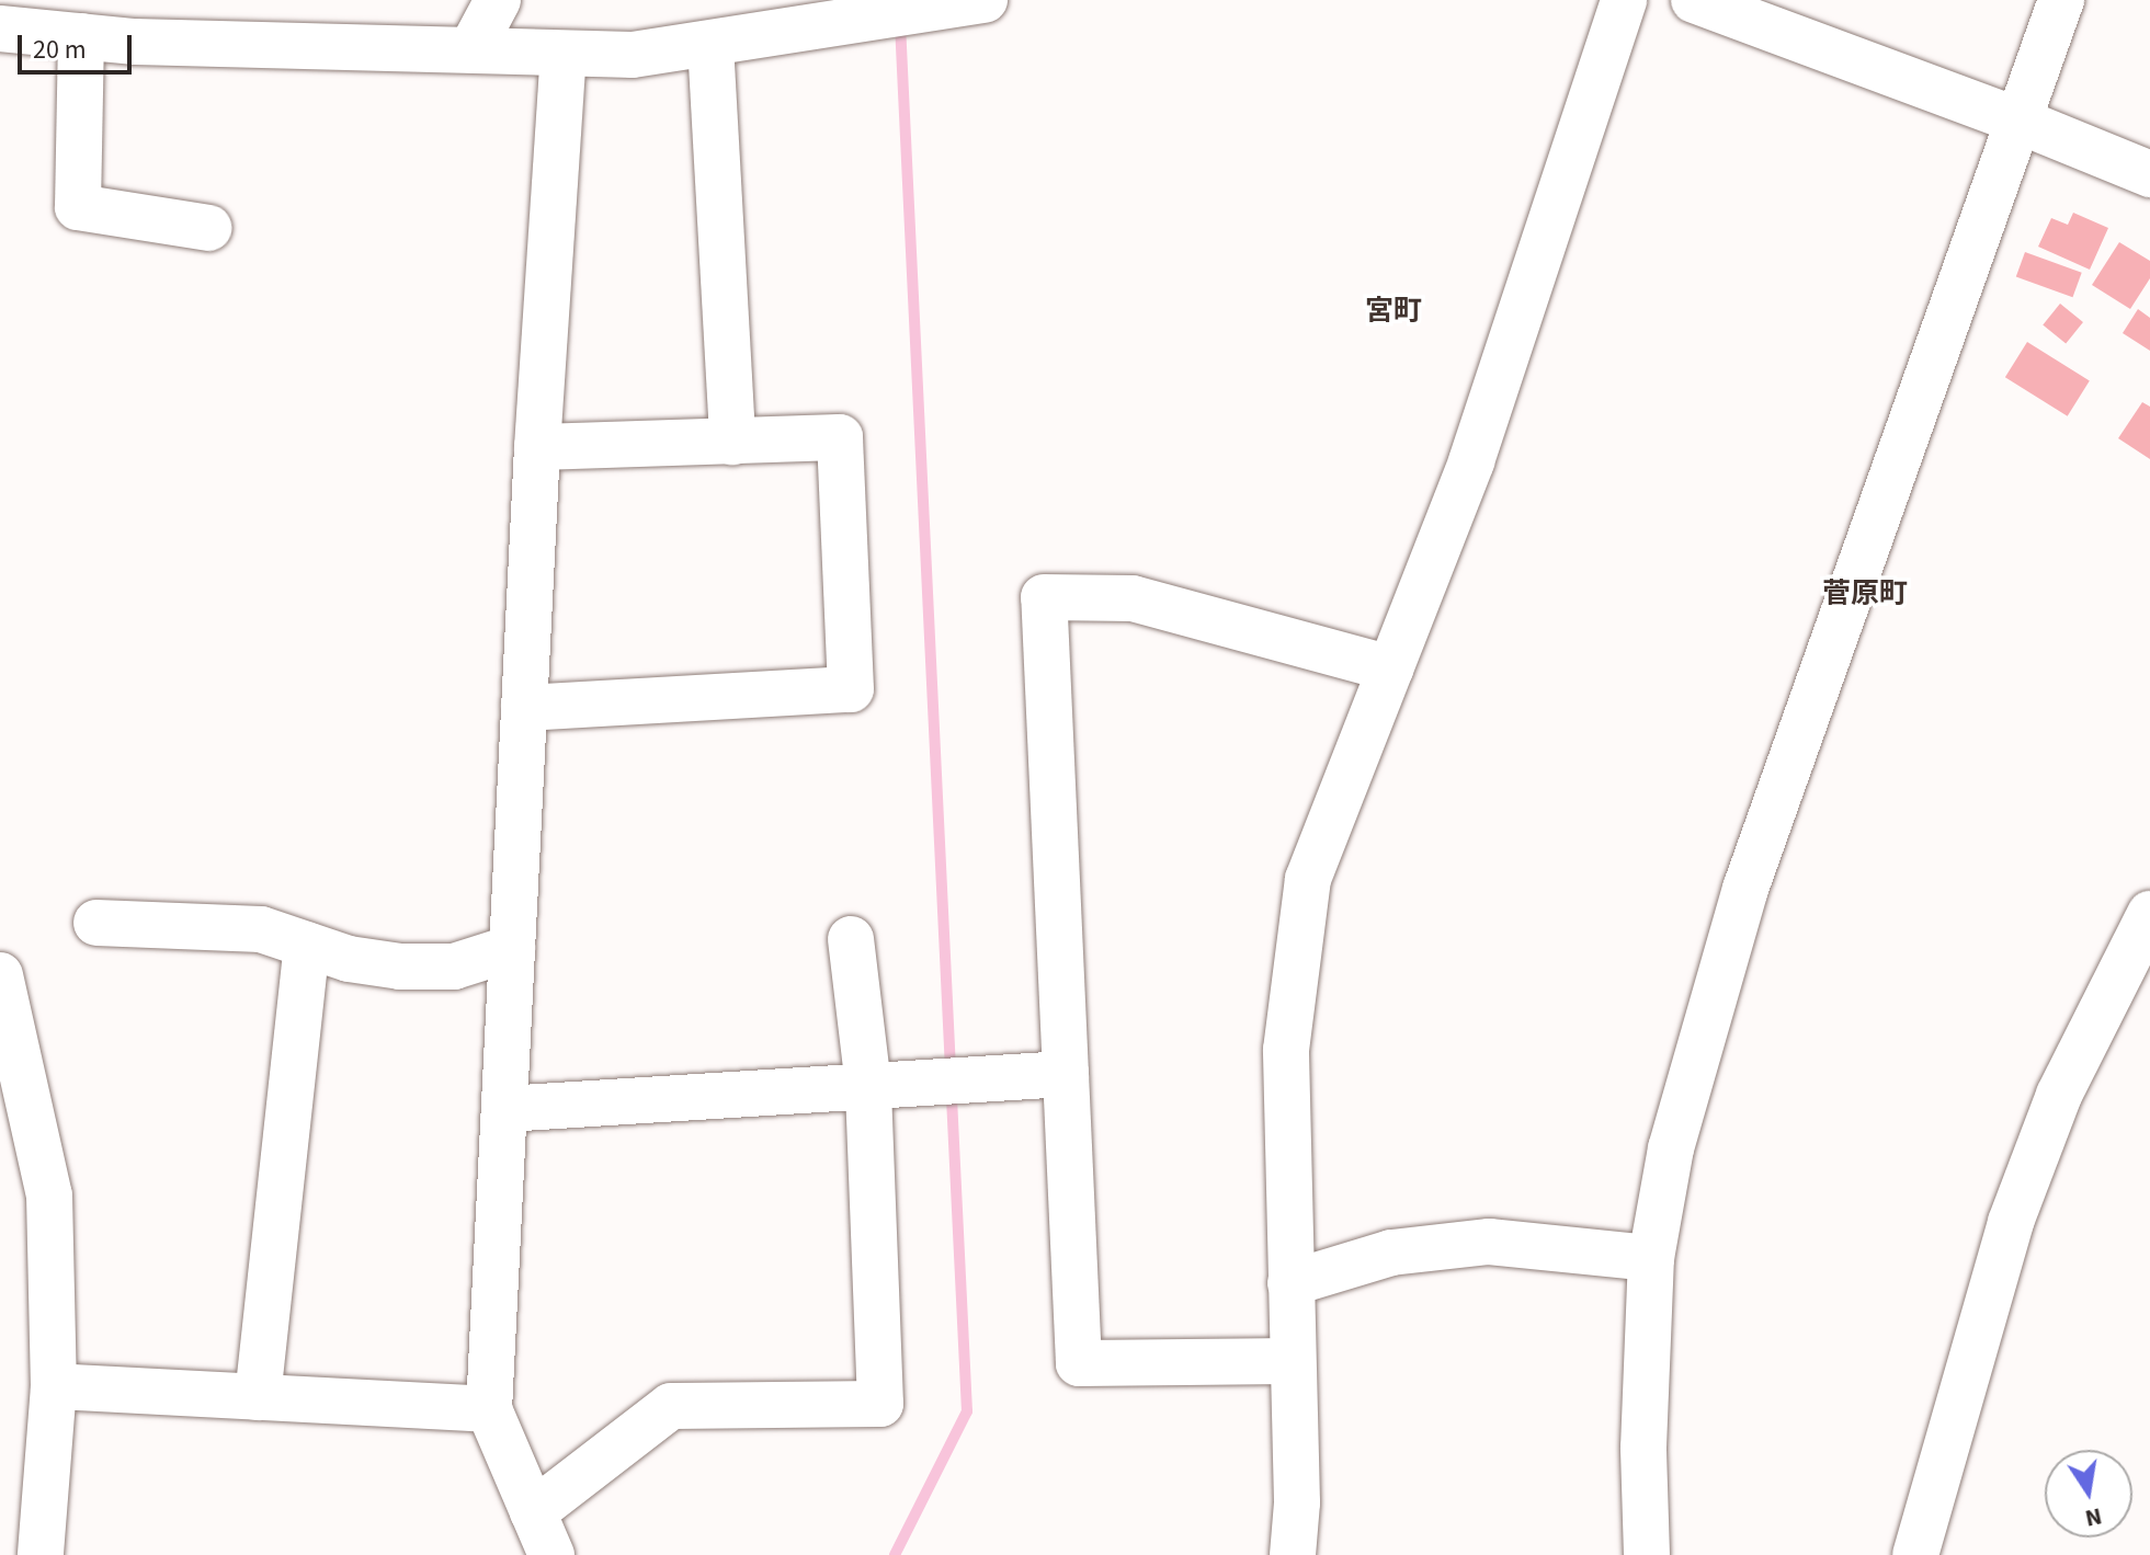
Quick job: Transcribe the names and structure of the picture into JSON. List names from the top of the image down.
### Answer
{
  "districts": ["宮町", "菅原町"],
  "scale_bar": "20 m",
  "north": "bottom"
}
